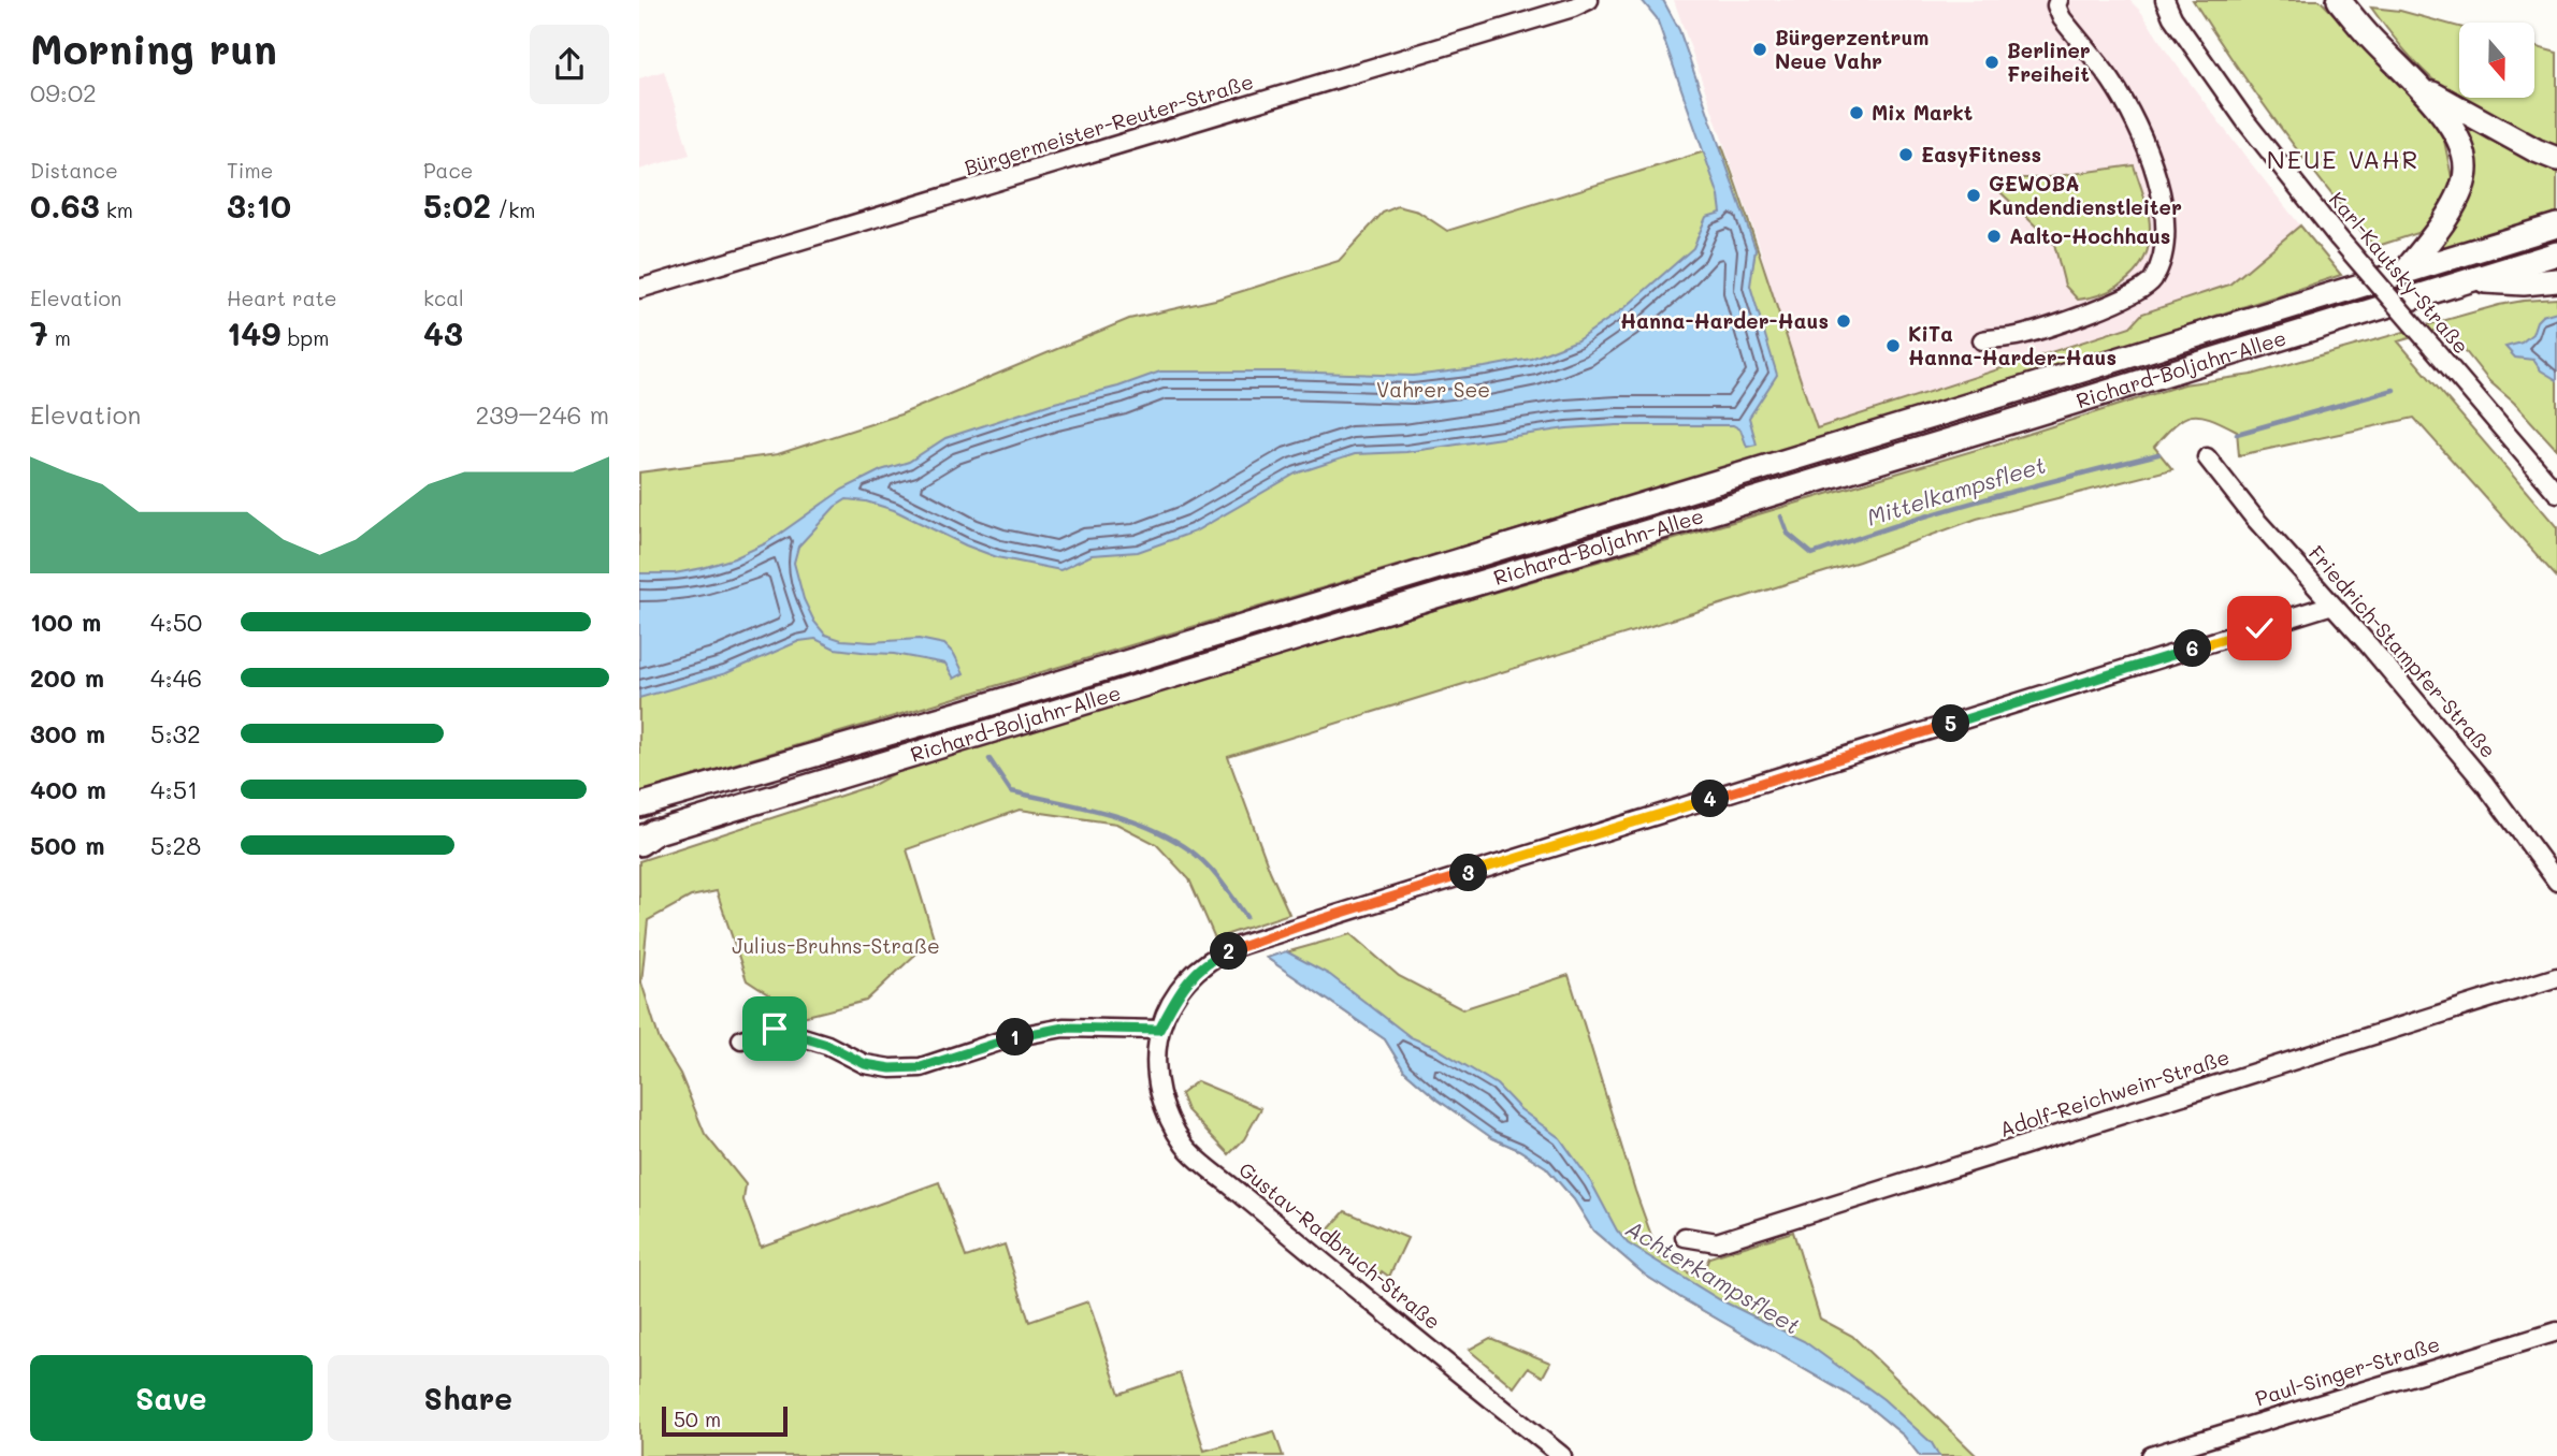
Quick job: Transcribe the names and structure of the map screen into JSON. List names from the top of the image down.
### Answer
{
  "streets": {
    "main road": ["Richard-Boljahn-Allee"],
    "street": [
      "Bürgermeister-Reuter-Straße",
      "Karl-Kautsky-Straße",
      "Friedrich-Stampfer-Straße",
      "Adolf-Reichwein-Straße",
      "Gustav-Radbruch-Straße",
      "Paul-Singer-Straße"
    ]
  },
  "districts": ["NEUE VAHR"],
  "water": ["Mittelkampsfleet", "Achterkampsfleet"],
  "parks": ["Vahrer See", "Julius-Bruhns-Straße"],
  "places": [
    "Bürgerzentrum Neue Vahr",
    "Berliner Freiheit",
    "Mix Markt",
    "EasyFitness",
    "GEWOBA Kundendienstleiter",
    "Aalto-Hochhaus",
    "Hanna-Harder-Haus",
    "KiTa Hanna-Harder-Haus"
  ],
  "scale_bar": "50 m",
  "north": "bottom",
  "page": {
    "heading": ["Morning run", "09:02"],
    "stats": [
      ["Distance", "0.63 km"],
      ["Time", "3:10"],
      ["Pace", "5:02 /km"],
      ["Elevation", "7 m"],
      ["Heart rate", "149 bpm"],
      ["kcal", "43"]
    ],
    "chart": ["Elevation", "239–246 m"],
    "list": [
      {
        "name": "100 m",
        "note": "4:50"
      },
      {
        "name": "200 m",
        "note": "4:46"
      },
      {
        "name": "300 m",
        "note": "5:32"
      },
      {
        "name": "400 m",
        "note": "4:51"
      },
      {
        "name": "500 m",
        "note": "5:28"
      }
    ],
    "pins": [
      "6",
      "5",
      "4",
      "3",
      "2",
      "1"
    ],
    "buttons": ["Save", "Share"],
    "scale": "50 m"
  }
}
